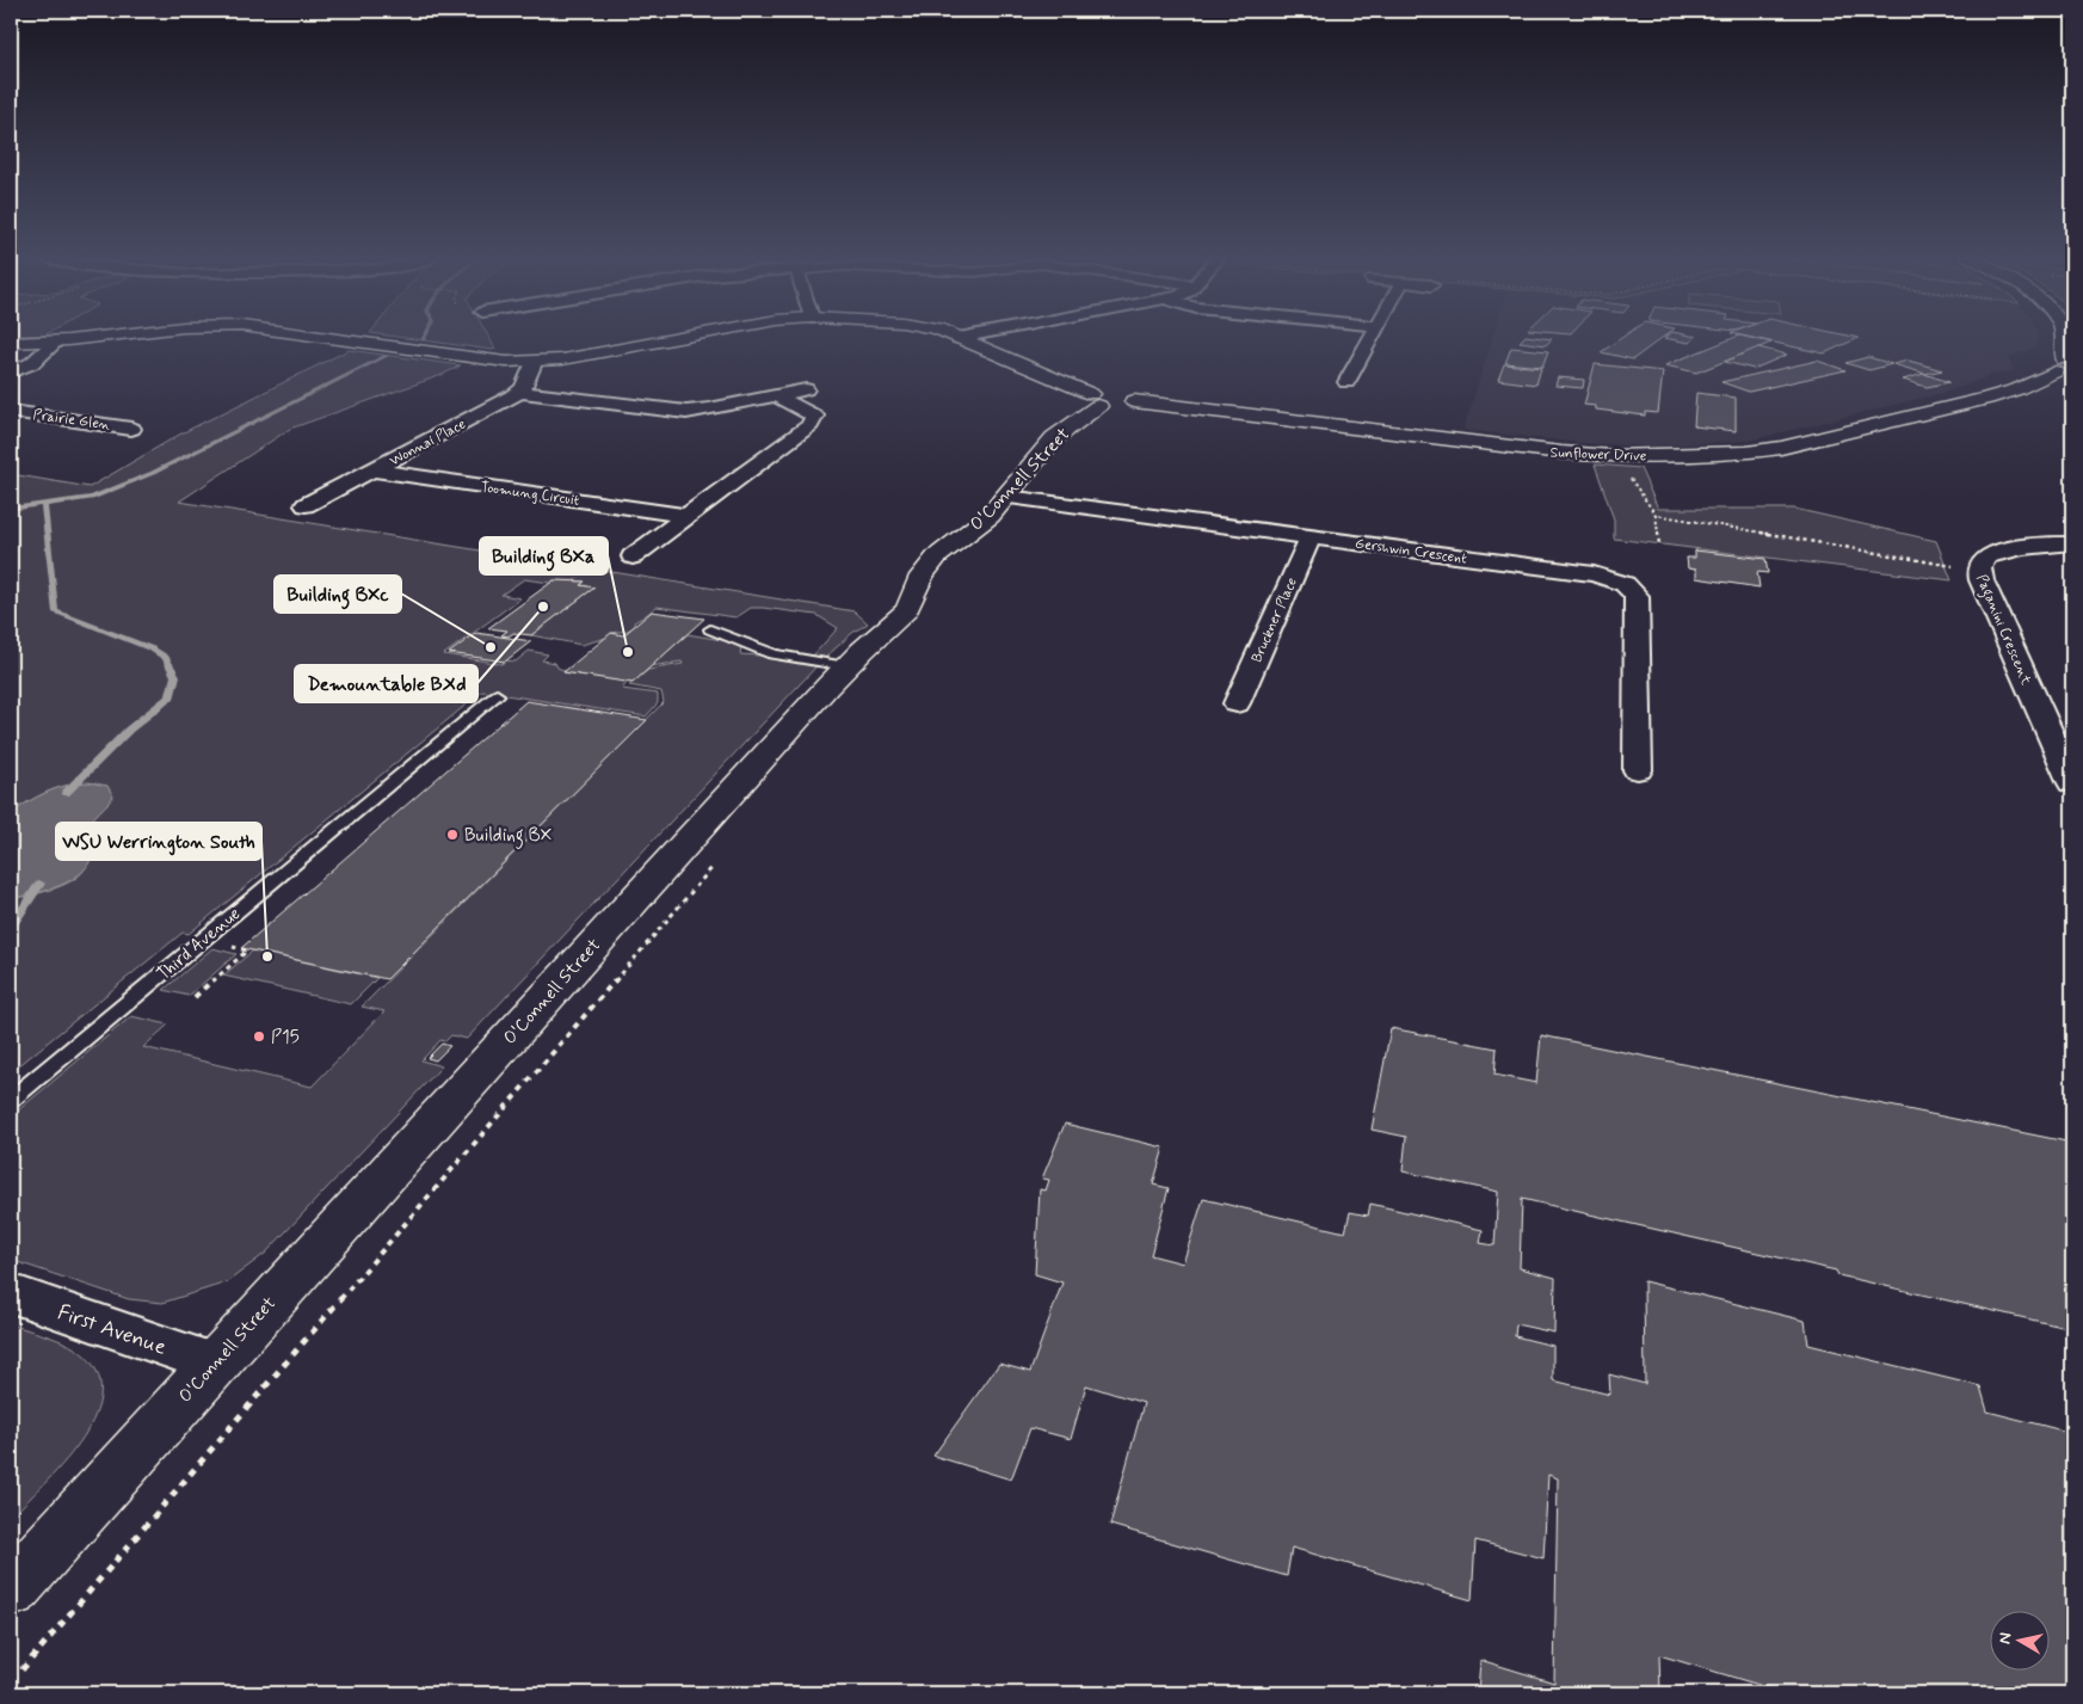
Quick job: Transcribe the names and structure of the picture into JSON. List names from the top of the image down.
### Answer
{
  "streets": {
    "street": [
      "Prairie Glen",
      "Wonnai Place",
      "Sunflower Drive",
      "O'Connell Street",
      "Toomung Circuit",
      "Gershwin Crescent",
      "Bruckner Place",
      "Paganini Crescent",
      "First Avenue"
    ],
    "lane": ["Third Avenue"]
  },
  "crossings": [
    ["Wonnai Place", "Toomung Circuit"],
    ["Sunflower Drive", "O'Connell Street"],
    ["O'Connell Street", "Gershwin Crescent"],
    ["O'Connell Street", "First Avenue"],
    ["Gershwin Crescent", "Bruckner Place"]
  ],
  "places": [
    "Demountable BXd",
    "Building BXc",
    "Building BXa",
    "Building BX",
    "WSU Werrington South",
    "P15"
  ],
  "north": "left"
}
